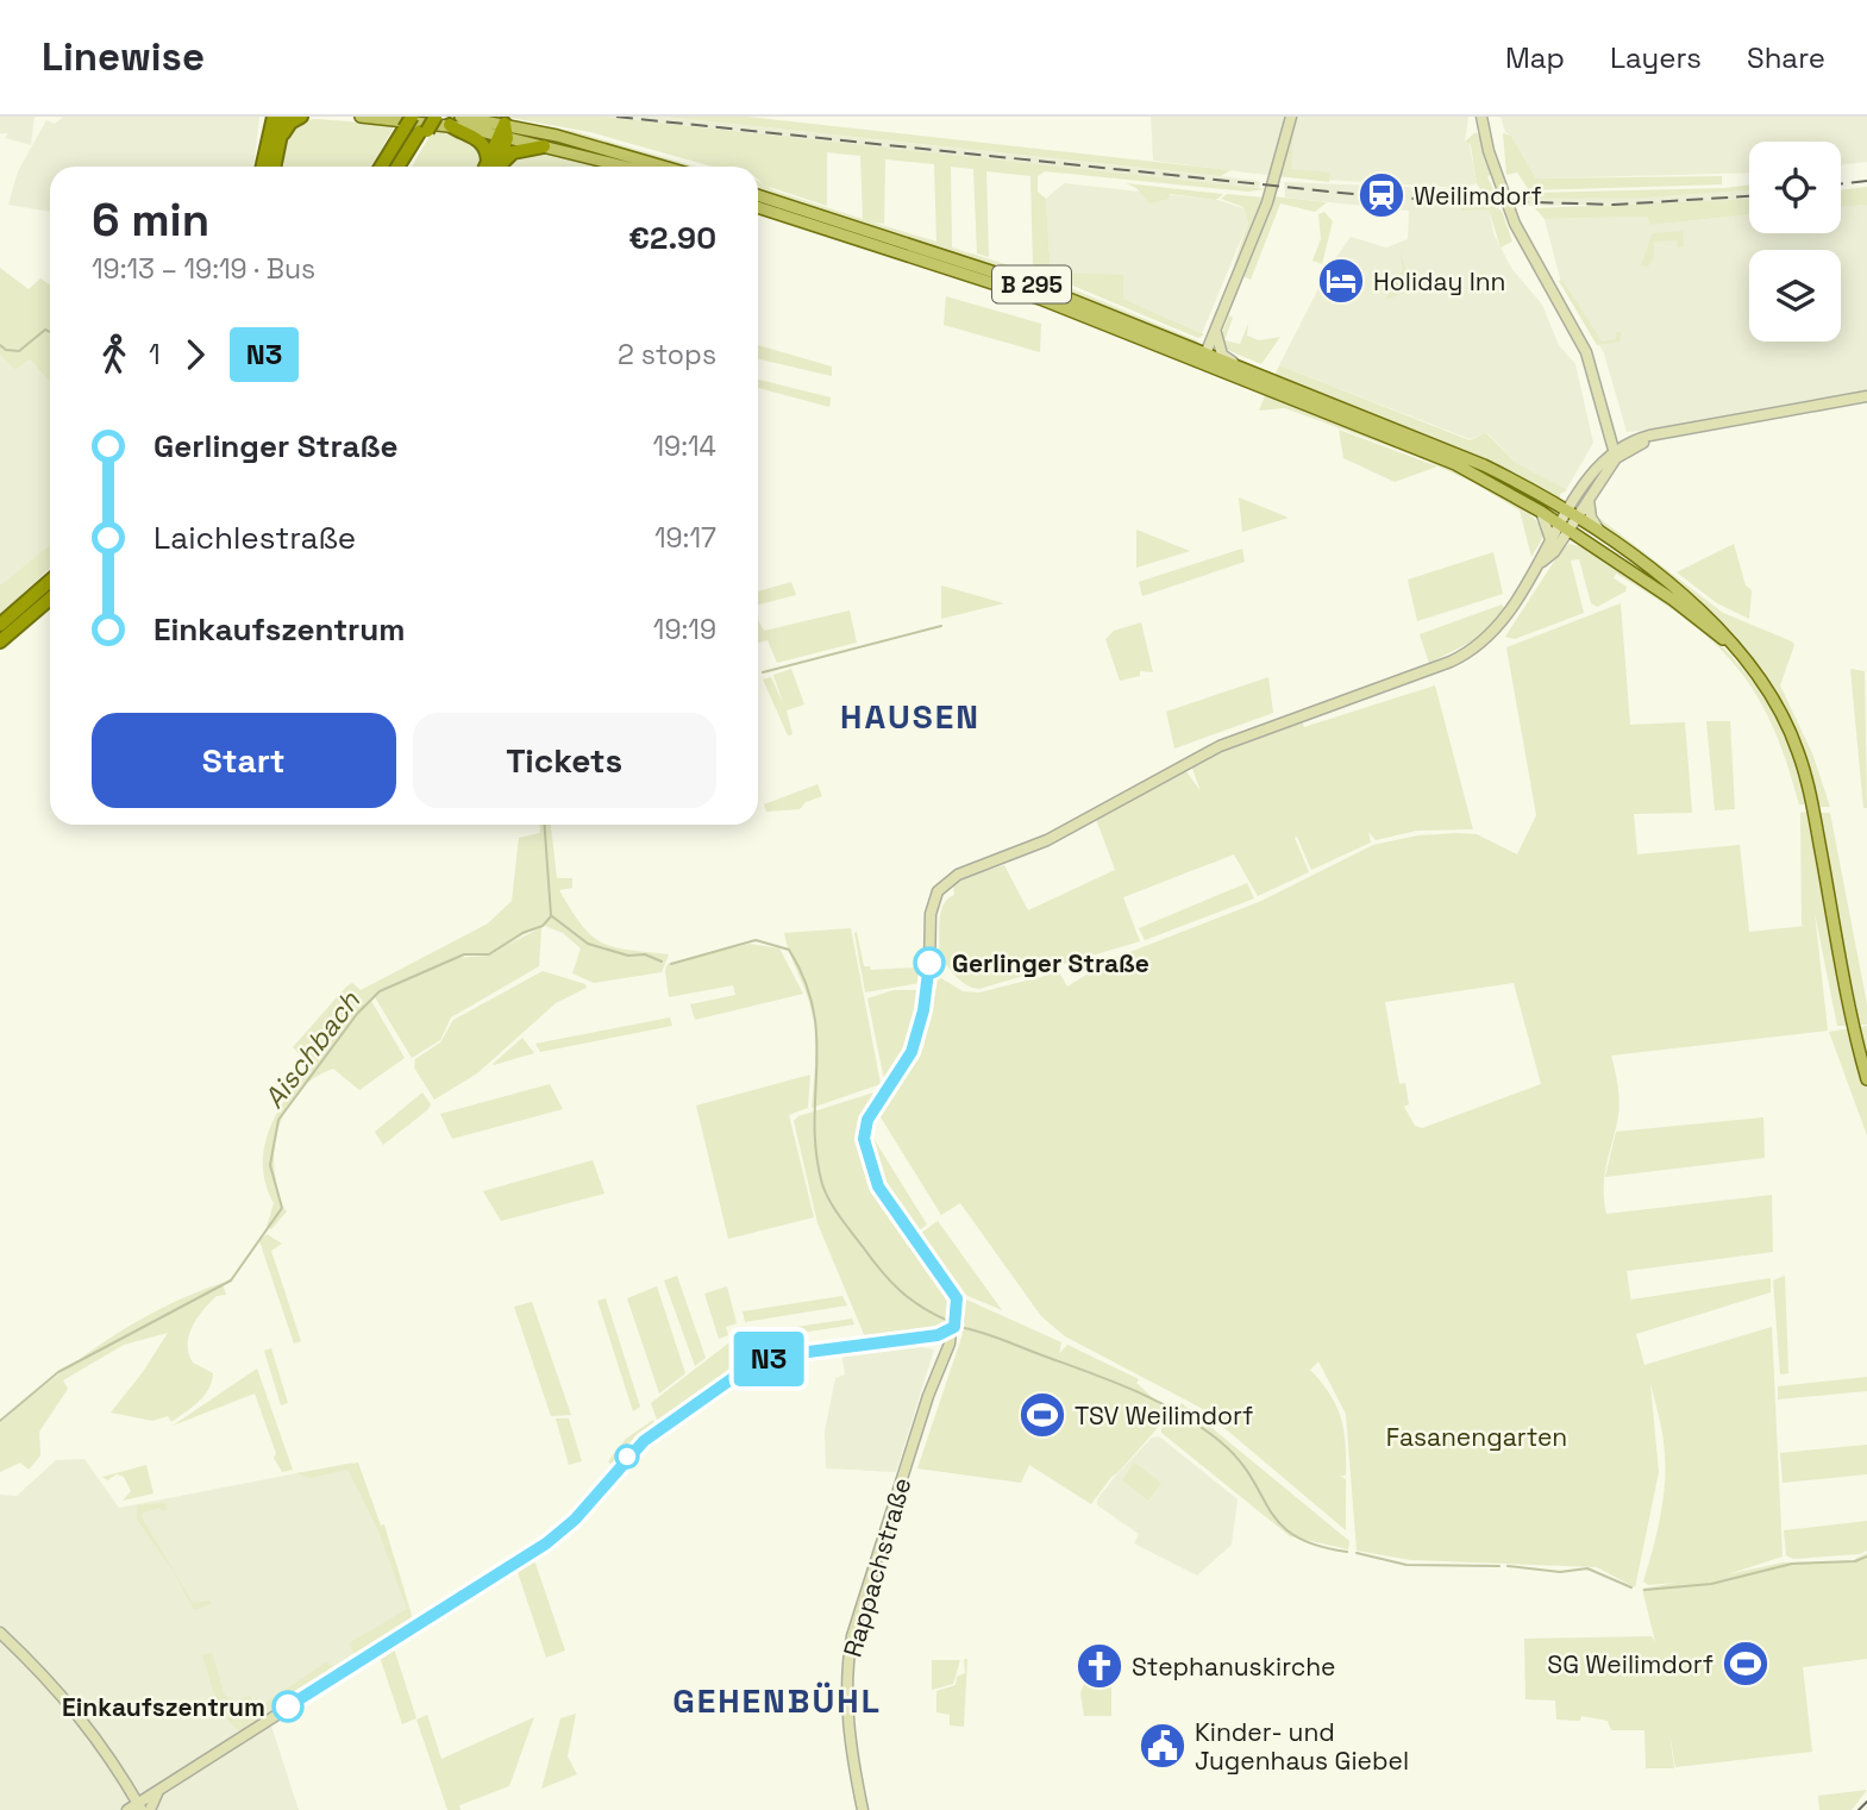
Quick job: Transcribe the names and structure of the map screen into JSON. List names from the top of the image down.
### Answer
{
  "streets": {
    "main road": ["B 295", "Rappachstraße"]
  },
  "districts": ["HAUSEN", "GEHENBÜHL"],
  "water": ["Aischbach"],
  "parks": ["Fasanengarten"],
  "places": {
    "station": ["Weilimdorf"],
    "hotel": ["Holiday Inn"],
    "other": ["Gerlinger Straße", "Einkaufszentrum"],
    "sports": ["TSV Weilimdorf", "SG Weilimdorf"],
    "church": ["Stephanuskirche"],
    "public building": ["Kinder- und Jugenhaus Giebel"]
  },
  "lines": ["bus line N3"],
  "page": {
    "header": "Linewise",
    "nav": ["Map", "Layers", "Share"],
    "on_map": "N3",
    "heading": ["6 min", "19:13 – 19:19 · Bus", "€2.90"],
    "legs": ["1", "N3", "2 stops"],
    "list": [
      {
        "name": "Gerlinger Straße",
        "value": "19:14"
      },
      {
        "name": "Laichlestraße",
        "value": "19:17"
      },
      {
        "name": "Einkaufszentrum",
        "value": "19:19"
      }
    ],
    "buttons": ["Start", "Tickets"]
  }
}
